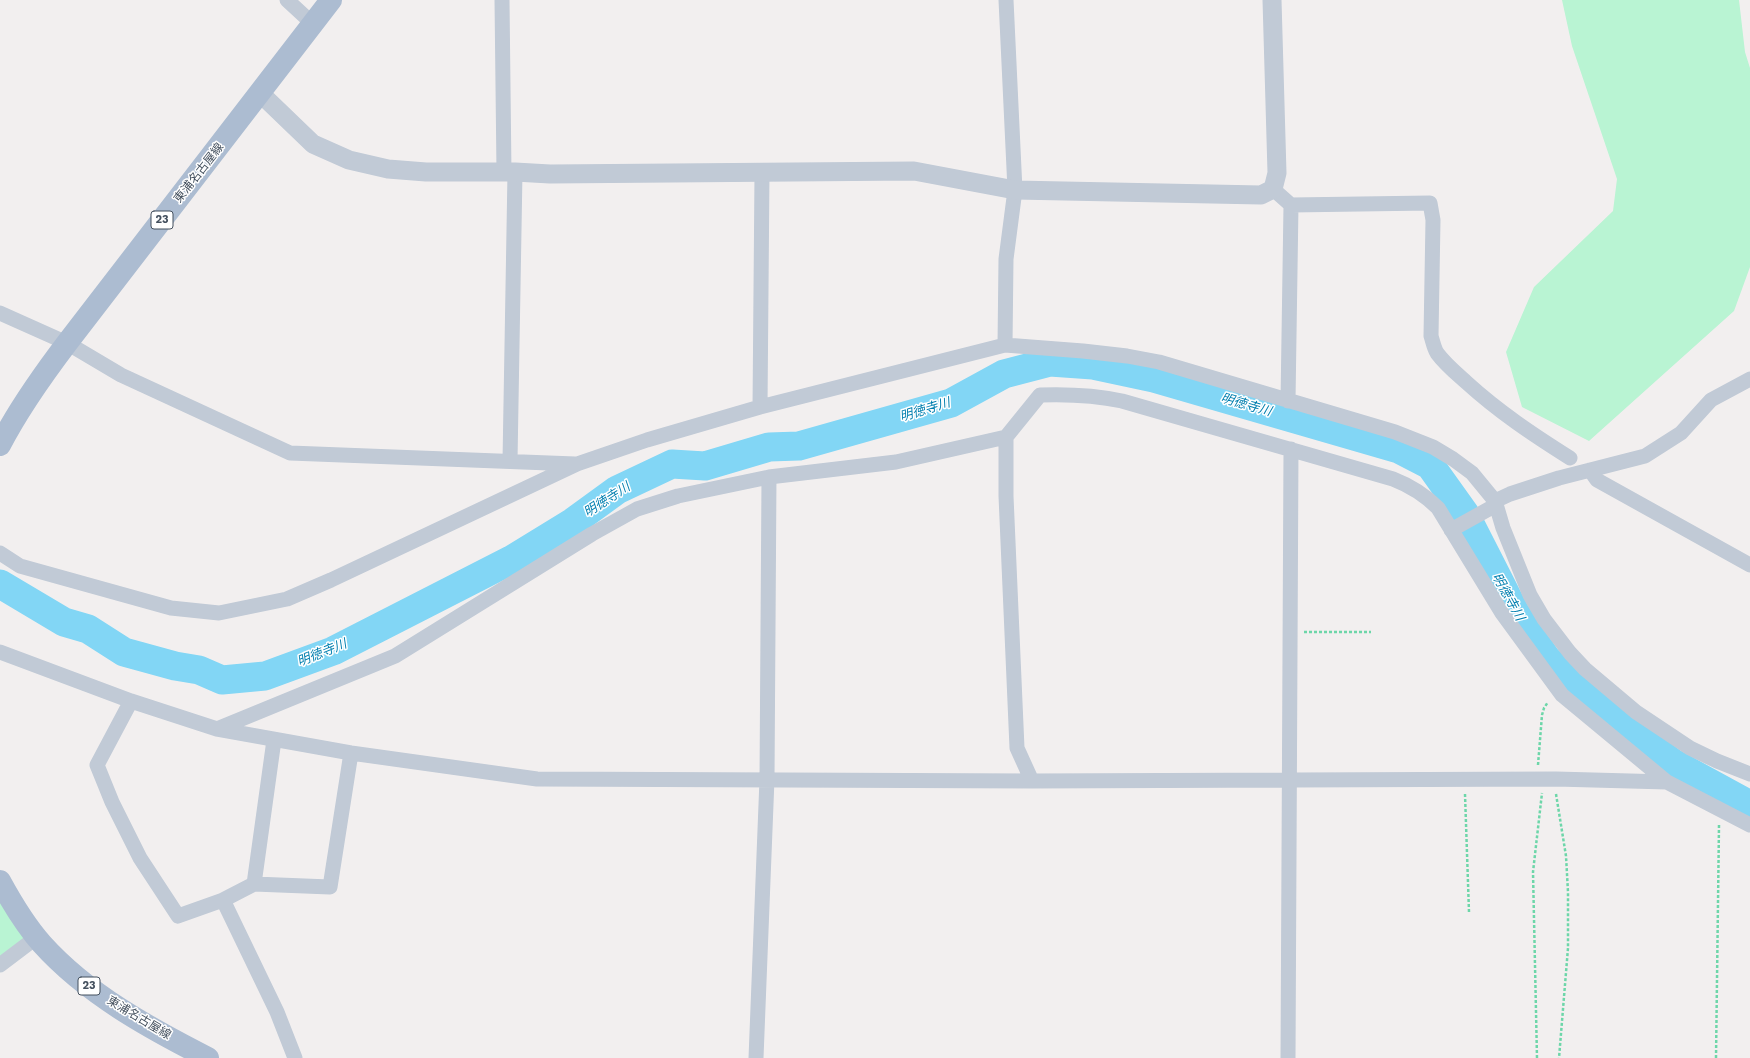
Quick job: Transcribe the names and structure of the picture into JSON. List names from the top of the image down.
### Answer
{
  "streets": {
    "main road": ["東浦名古屋線", "23"]
  },
  "water": ["明徳寺川"]
}
